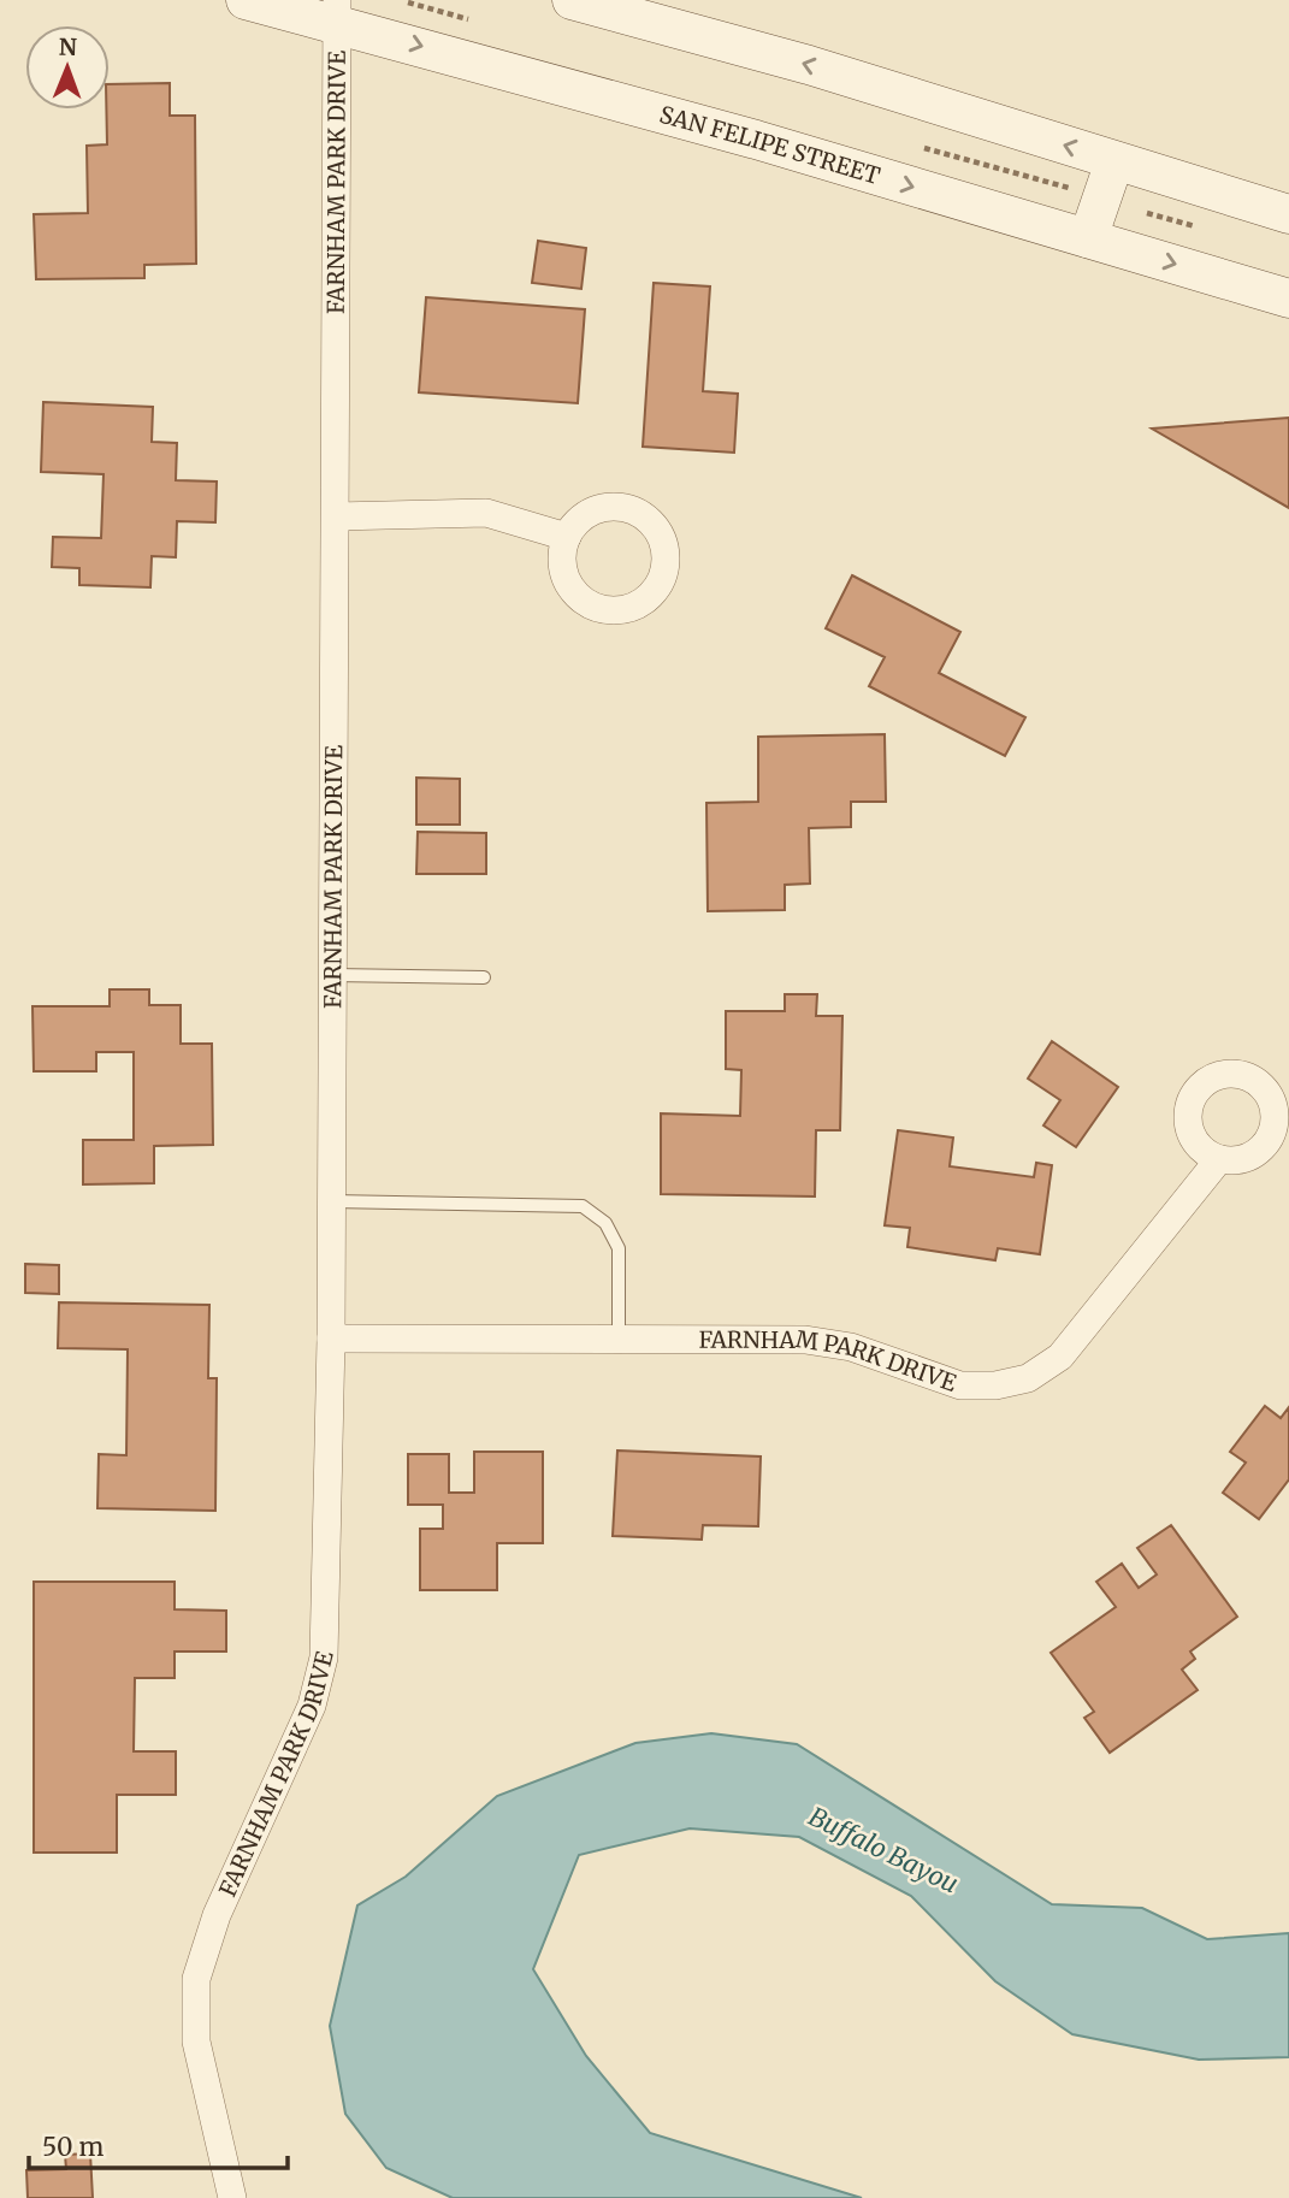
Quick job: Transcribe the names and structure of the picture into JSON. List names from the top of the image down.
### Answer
{
  "streets": {
    "main road": ["SAN FELIPE STREET"],
    "street": ["FARNHAM PARK DRIVE"]
  },
  "crossings": [
    ["SAN FELIPE STREET", "FARNHAM PARK DRIVE"]
  ],
  "water": ["Buffalo Bayou"],
  "scale_bar": "50 m",
  "north": "top"
}
